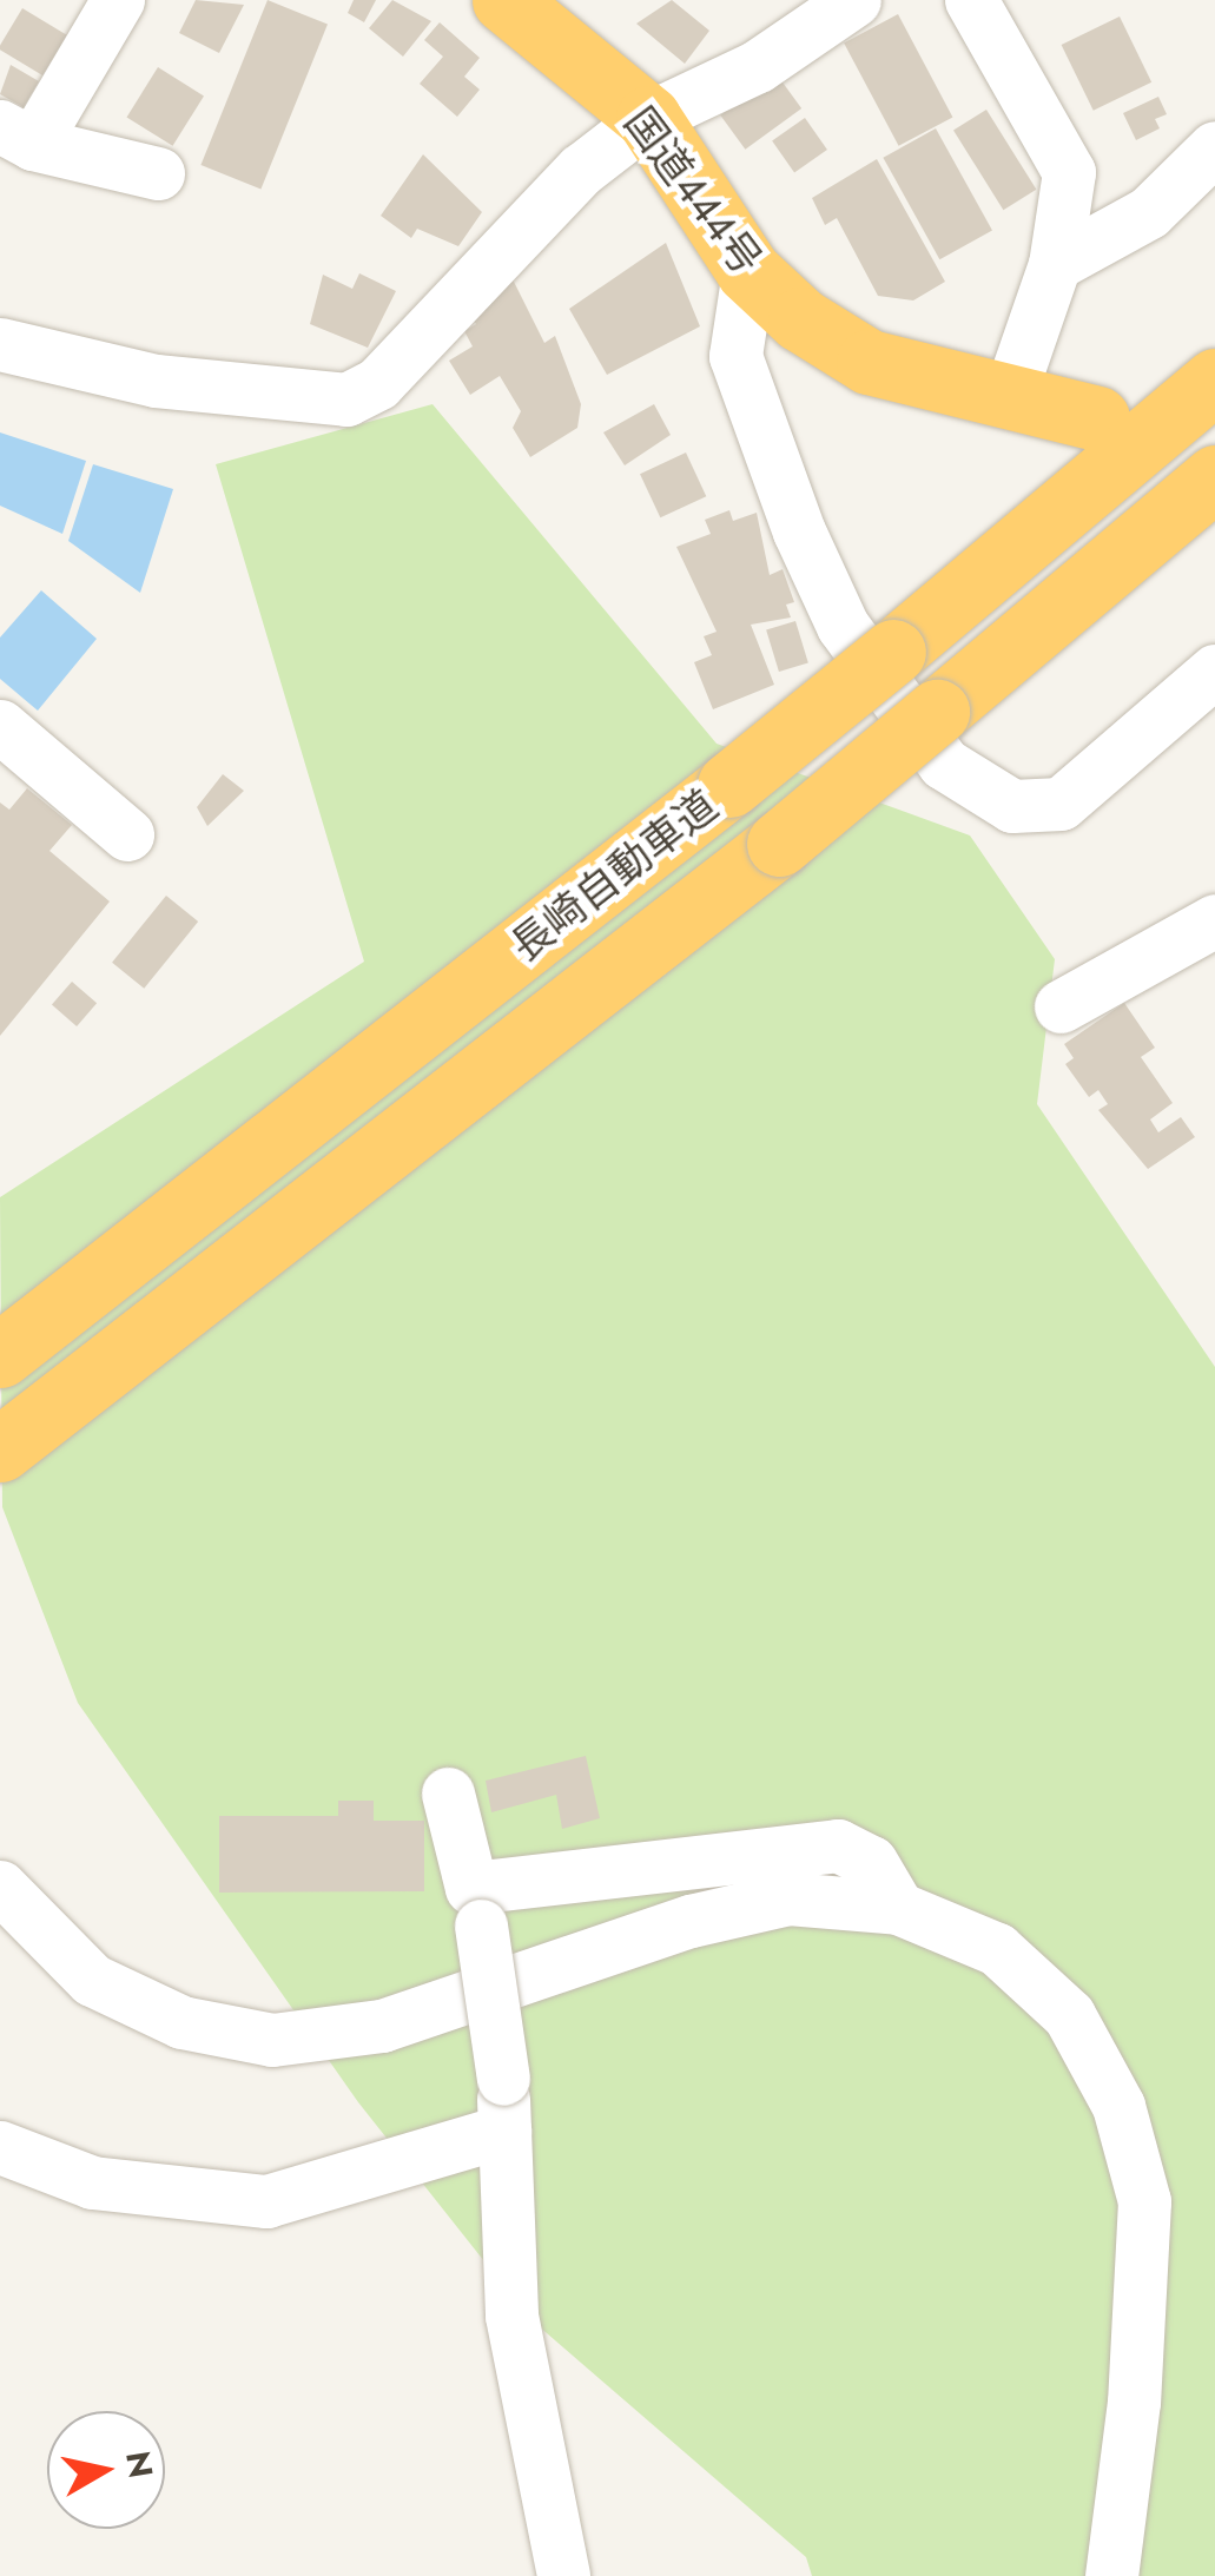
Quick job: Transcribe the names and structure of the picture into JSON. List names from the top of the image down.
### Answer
{
  "streets": {
    "highway": ["国道444号", "長崎自動車道"]
  },
  "north": "right"
}
